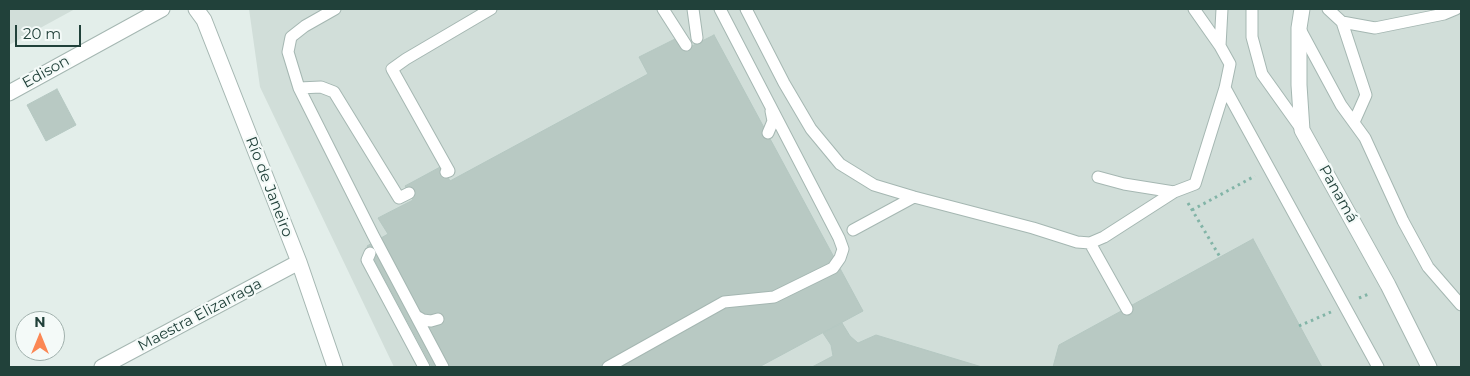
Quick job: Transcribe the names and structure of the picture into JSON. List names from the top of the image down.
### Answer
{
  "streets": {
    "street": [
      "Edison",
      "Río de Janeiro",
      "Panamá",
      "Maestra Elizarraga"
    ]
  },
  "crossings": [
    ["Río de Janeiro", "Maestra Elizarraga"]
  ],
  "scale_bar": "20 m",
  "north": "top"
}
